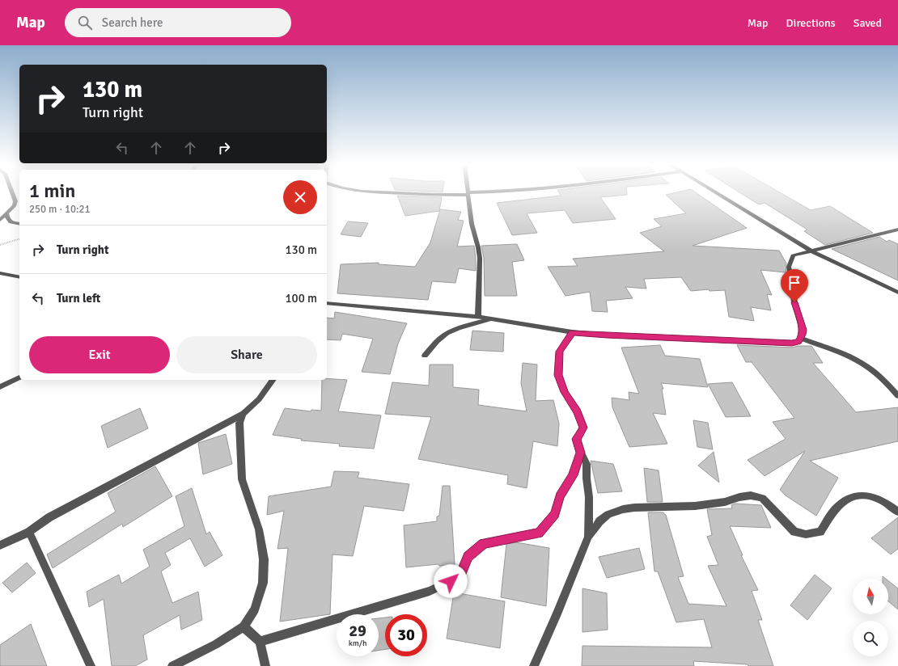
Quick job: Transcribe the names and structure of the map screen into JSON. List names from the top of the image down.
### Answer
{
  "north": "top",
  "page": {
    "header": "Map",
    "search": "Search here",
    "nav": ["Map", "Directions", "Saved"],
    "turn": ["130 m", "Turn right"],
    "heading": ["1 min", "250 m · 10:21"],
    "list": [
      {
        "name": "Turn right",
        "value": "130 m"
      },
      {
        "name": "Turn left",
        "value": "100 m"
      }
    ],
    "buttons": ["Exit", "Share"],
    "speed": "29 km/h",
    "limit": "30"
  }
}
